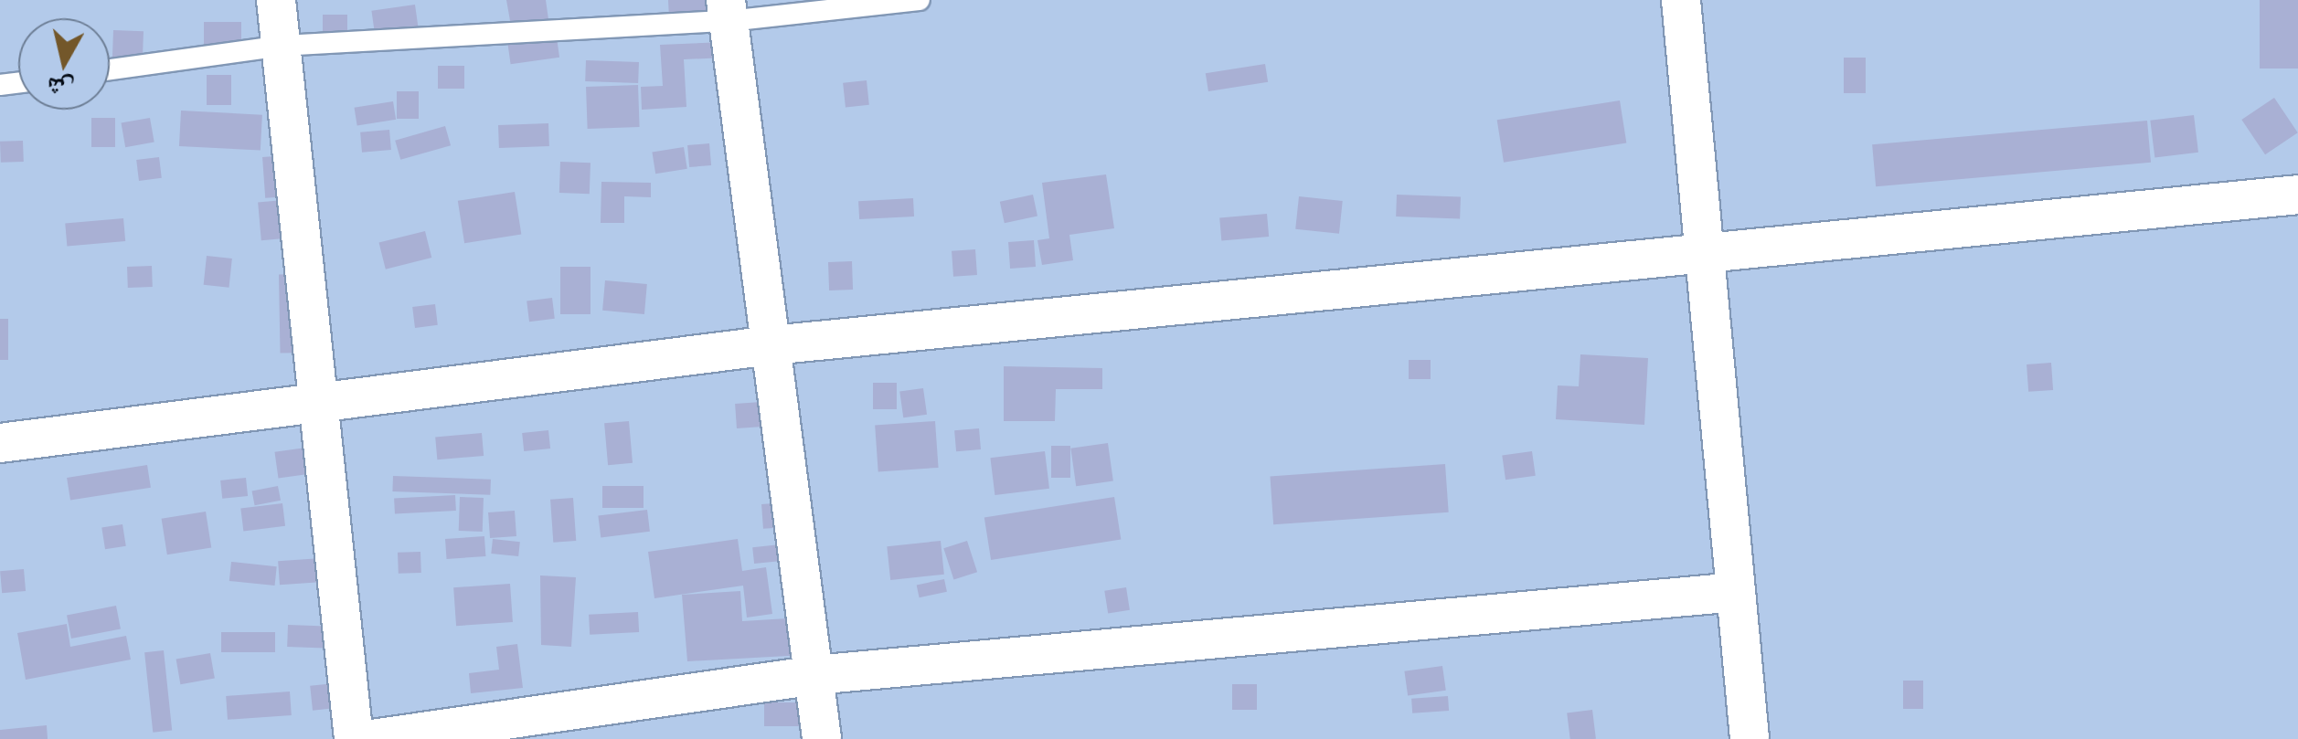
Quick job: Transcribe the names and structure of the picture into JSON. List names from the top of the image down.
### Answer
{
  "north": "bottom"
}
